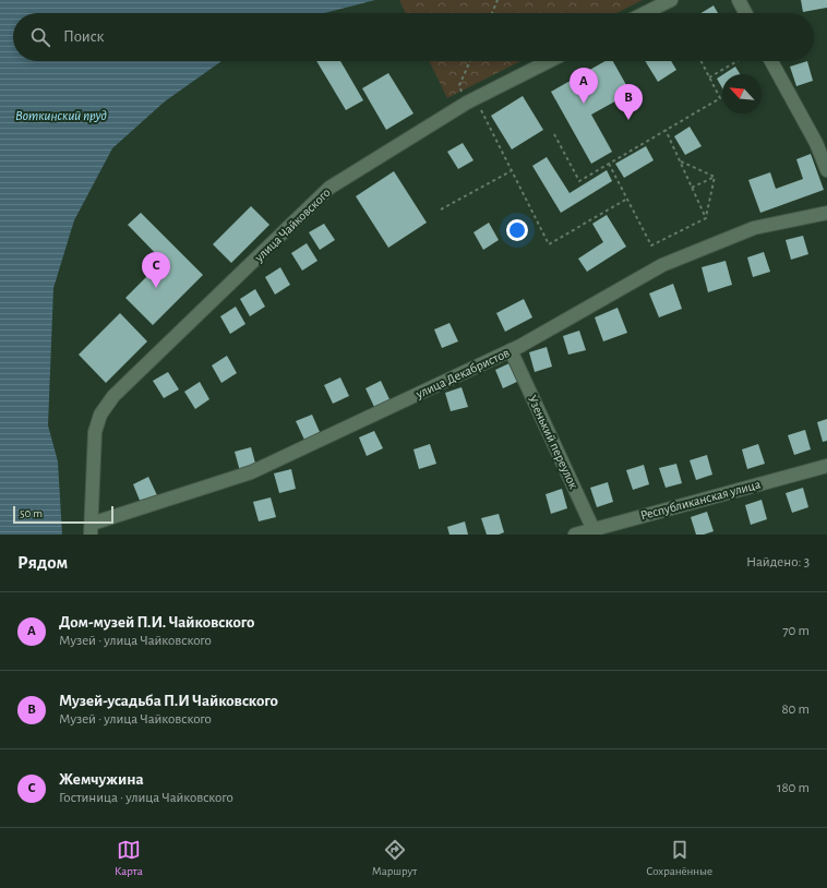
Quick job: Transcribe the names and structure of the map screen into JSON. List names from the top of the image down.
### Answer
{
  "streets": {
    "street": [
      "улица Чайковского",
      "улица Декабристов",
      "Узенький переулок",
      "Республиканская улица"
    ]
  },
  "crossings": [
    ["улица Чайковского", "улица Декабристов"],
    ["улица Декабристов", "Узенький переулок"],
    ["Узенький переулок", "Республиканская улица"]
  ],
  "water": ["Воткинский пруд"],
  "scale_bar": "50 m",
  "north": "top left",
  "page": {
    "search": "Поиск",
    "pins": ["A", "B", "C"],
    "scale": "50 m",
    "heading": ["Рядом", "Найдено: 3"],
    "list": [
      {
        "mark": "A",
        "name": "Дом-музей П.И. Чайковского",
        "note": "Музей · улица Чайковского",
        "value": "70 m"
      },
      {
        "mark": "B",
        "name": "Музей-усадьба П.И Чайковского",
        "note": "Музей · улица Чайковского",
        "value": "80 m"
      },
      {
        "mark": "C",
        "name": "Жемчужина",
        "note": "Гостиница · улица Чайковского",
        "value": "180 m"
      }
    ],
    "nav": ["Карта", "Маршрут", "Сохранённые"]
  }
}
